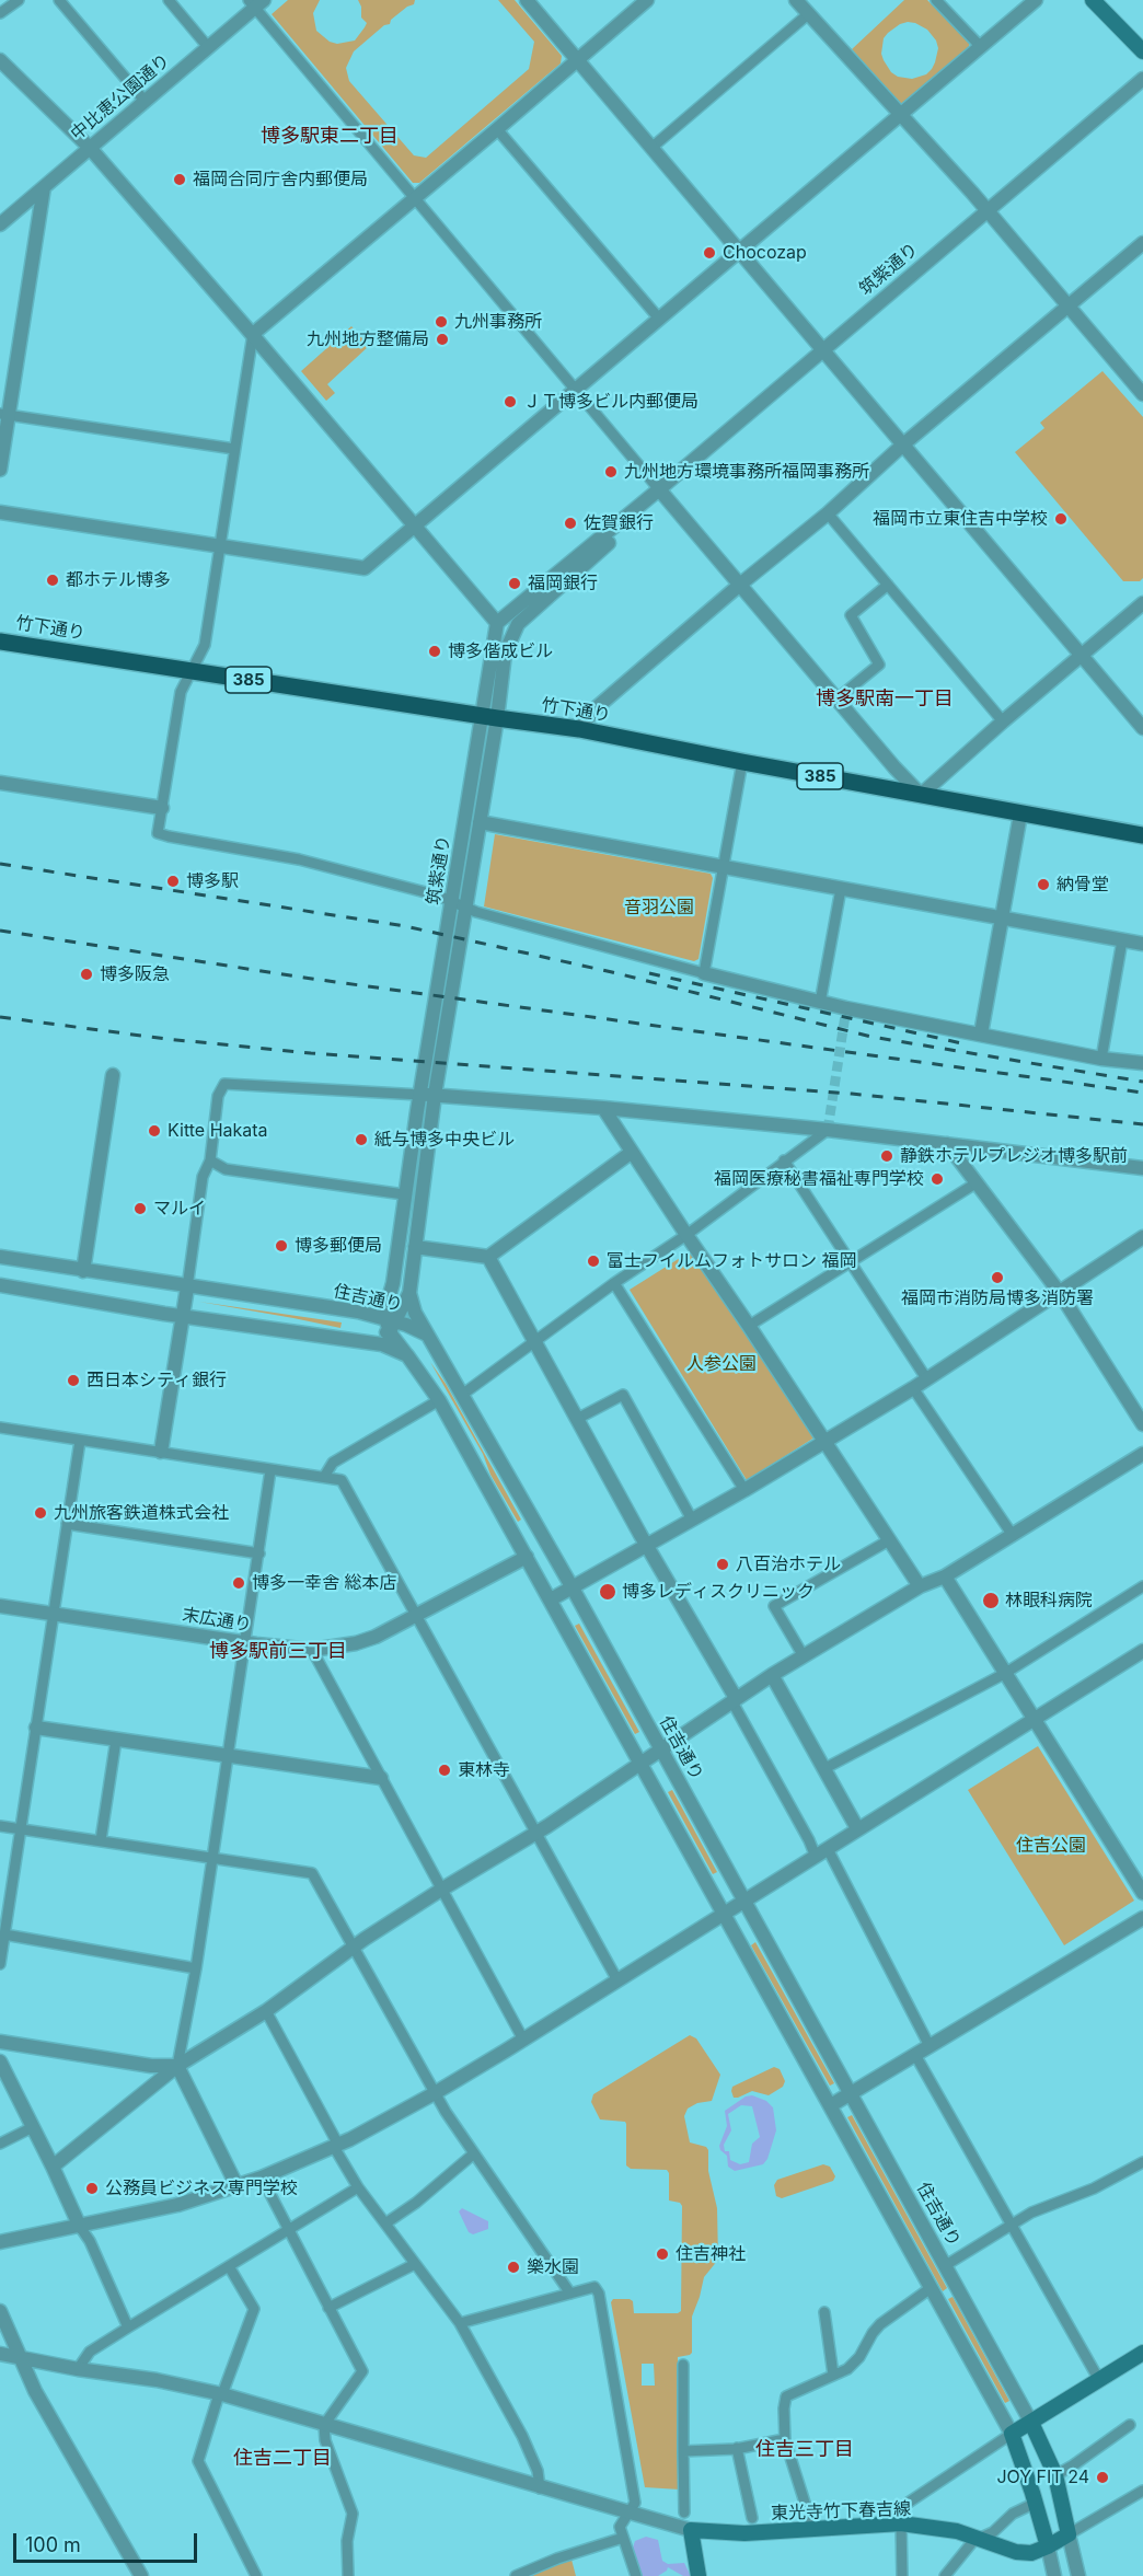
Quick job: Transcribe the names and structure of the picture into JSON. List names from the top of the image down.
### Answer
{
  "streets": {
    "highway": ["竹下通り", "385"],
    "main road": ["住吉通り", "東光寺竹下春吉線"],
    "street": ["中比恵公園通り", "筑紫通り", "末広通り"]
  },
  "crossings": [
    ["筑紫通り", "竹下通り"],
    ["筑紫通り", "住吉通り"],
    ["住吉通り", "東光寺竹下春吉線"]
  ],
  "districts": [
    "博多駅東二丁目",
    "博多駅南一丁目",
    "博多駅前三丁目",
    "住吉三丁目",
    "住吉二丁目"
  ],
  "parks": ["音羽公園", "人参公園", "住吉公園"],
  "places": [
    "福岡合同庁舎内郵便局",
    "Chocozap",
    "九州事務所",
    "九州地方整備局",
    "ＪＴ博多ビル内郵便局",
    "九州地方環境事務所福岡事務所",
    "福岡市立東住吉中学校",
    "佐賀銀行",
    "都ホテル博多",
    "福岡銀行",
    "博多偕成ビル",
    "博多駅",
    "納骨堂",
    "博多阪急",
    "Kitte Hakata",
    "紙与博多中央ビル",
    "静鉄ホテルプレジオ博多駅前",
    "福岡医療秘書福祉専門学校",
    "マルイ",
    "博多郵便局",
    "富士フイルムフォトサロン 福岡",
    "福岡市消防局博多消防署",
    "西日本シティ銀行",
    "九州旅客鉄道株式会社",
    "八百治ホテル",
    "博多一幸舎 総本店",
    "博多レディスクリニック",
    "林眼科病院",
    "東林寺",
    "公務員ビジネス専門学校",
    "住吉神社",
    "樂水園",
    "JOY FIT 24"
  ],
  "scale_bar": "100 m"
}
